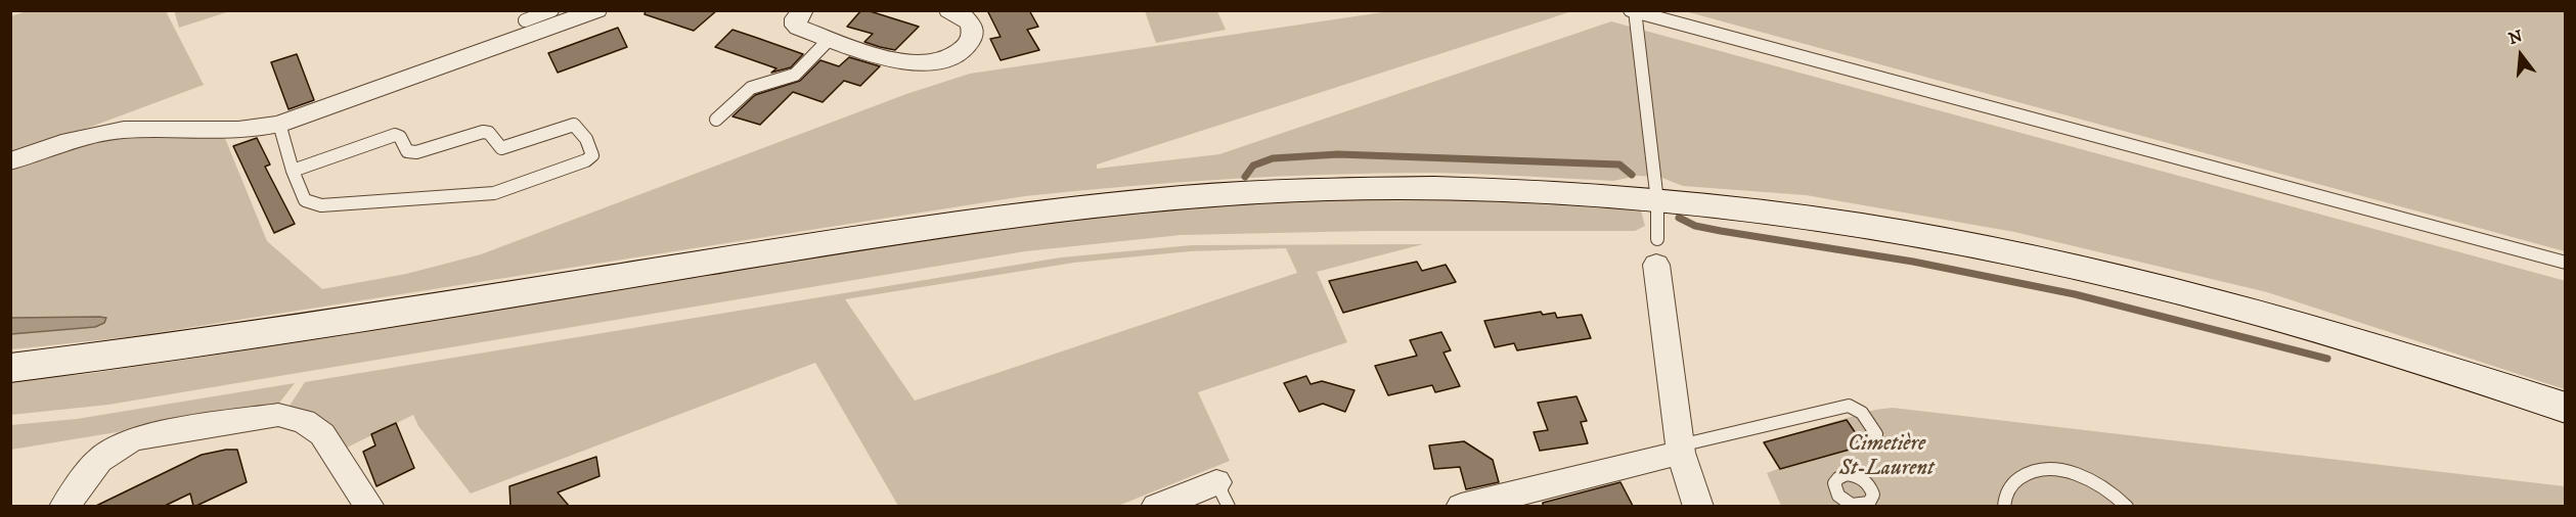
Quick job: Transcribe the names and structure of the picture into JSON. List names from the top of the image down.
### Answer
{
  "parks": ["Cimetière St-Laurent"],
  "north": "top"
}
